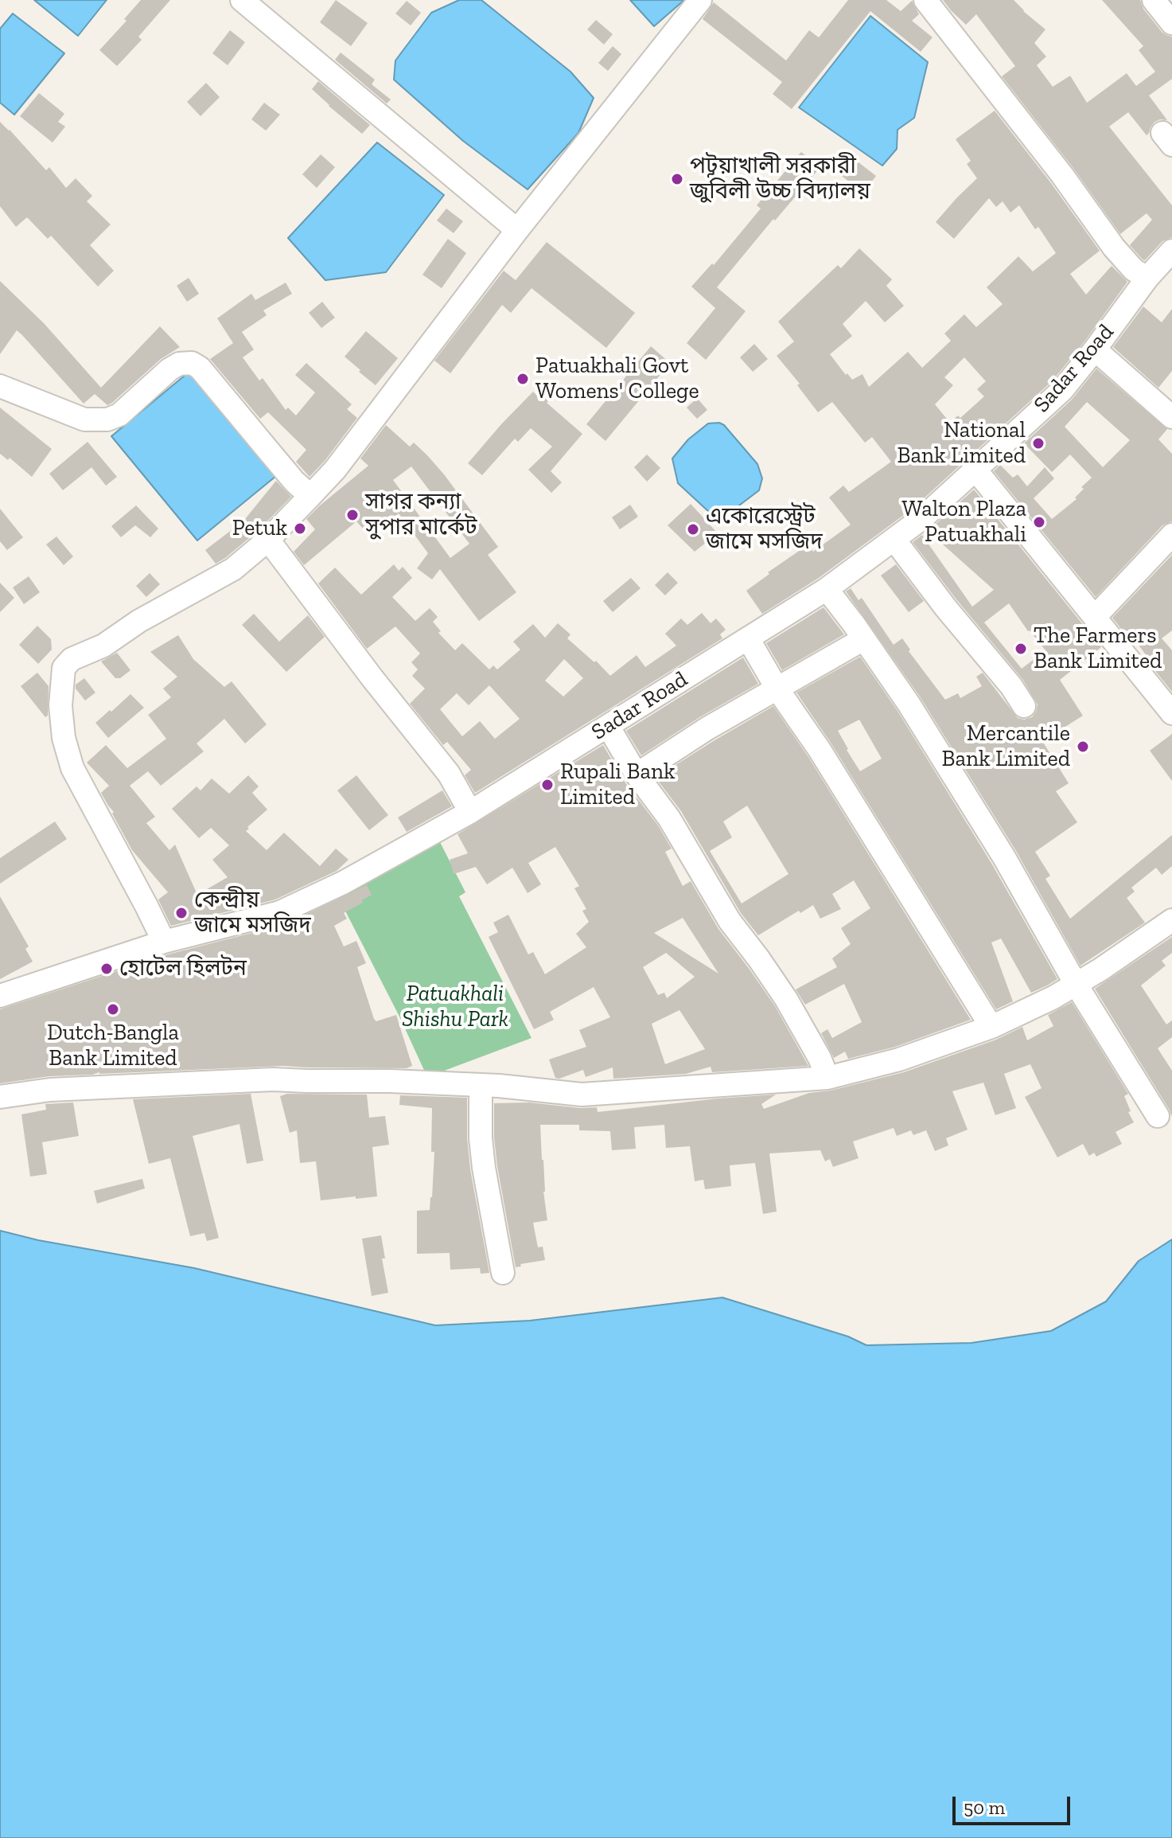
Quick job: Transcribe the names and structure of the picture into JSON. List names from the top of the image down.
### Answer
{
  "streets": {
    "street": ["Sadar Road"]
  },
  "parks": ["Patuakhali Shishu Park"],
  "places": [
    "পটুয়াখালী সরকারী জুবিলী উচ্চ বিদ্যালয়",
    "Patuakhali Govt Womens' College",
    "National Bank Limited",
    "সাগর কন্যা সুপার মার্কেট",
    "Walton Plaza Patuakhali",
    "Petuk",
    "একোরেস্ট্রেট জামে মসজিদ",
    "The Farmers Bank Limited",
    "Mercantile Bank Limited",
    "Rupali Bank Limited",
    "কেন্দ্রীয় জামে মসজিদ",
    "হোটেল হিলটন",
    "Dutch-Bangla Bank Limited"
  ],
  "scale_bar": "50 m"
}
